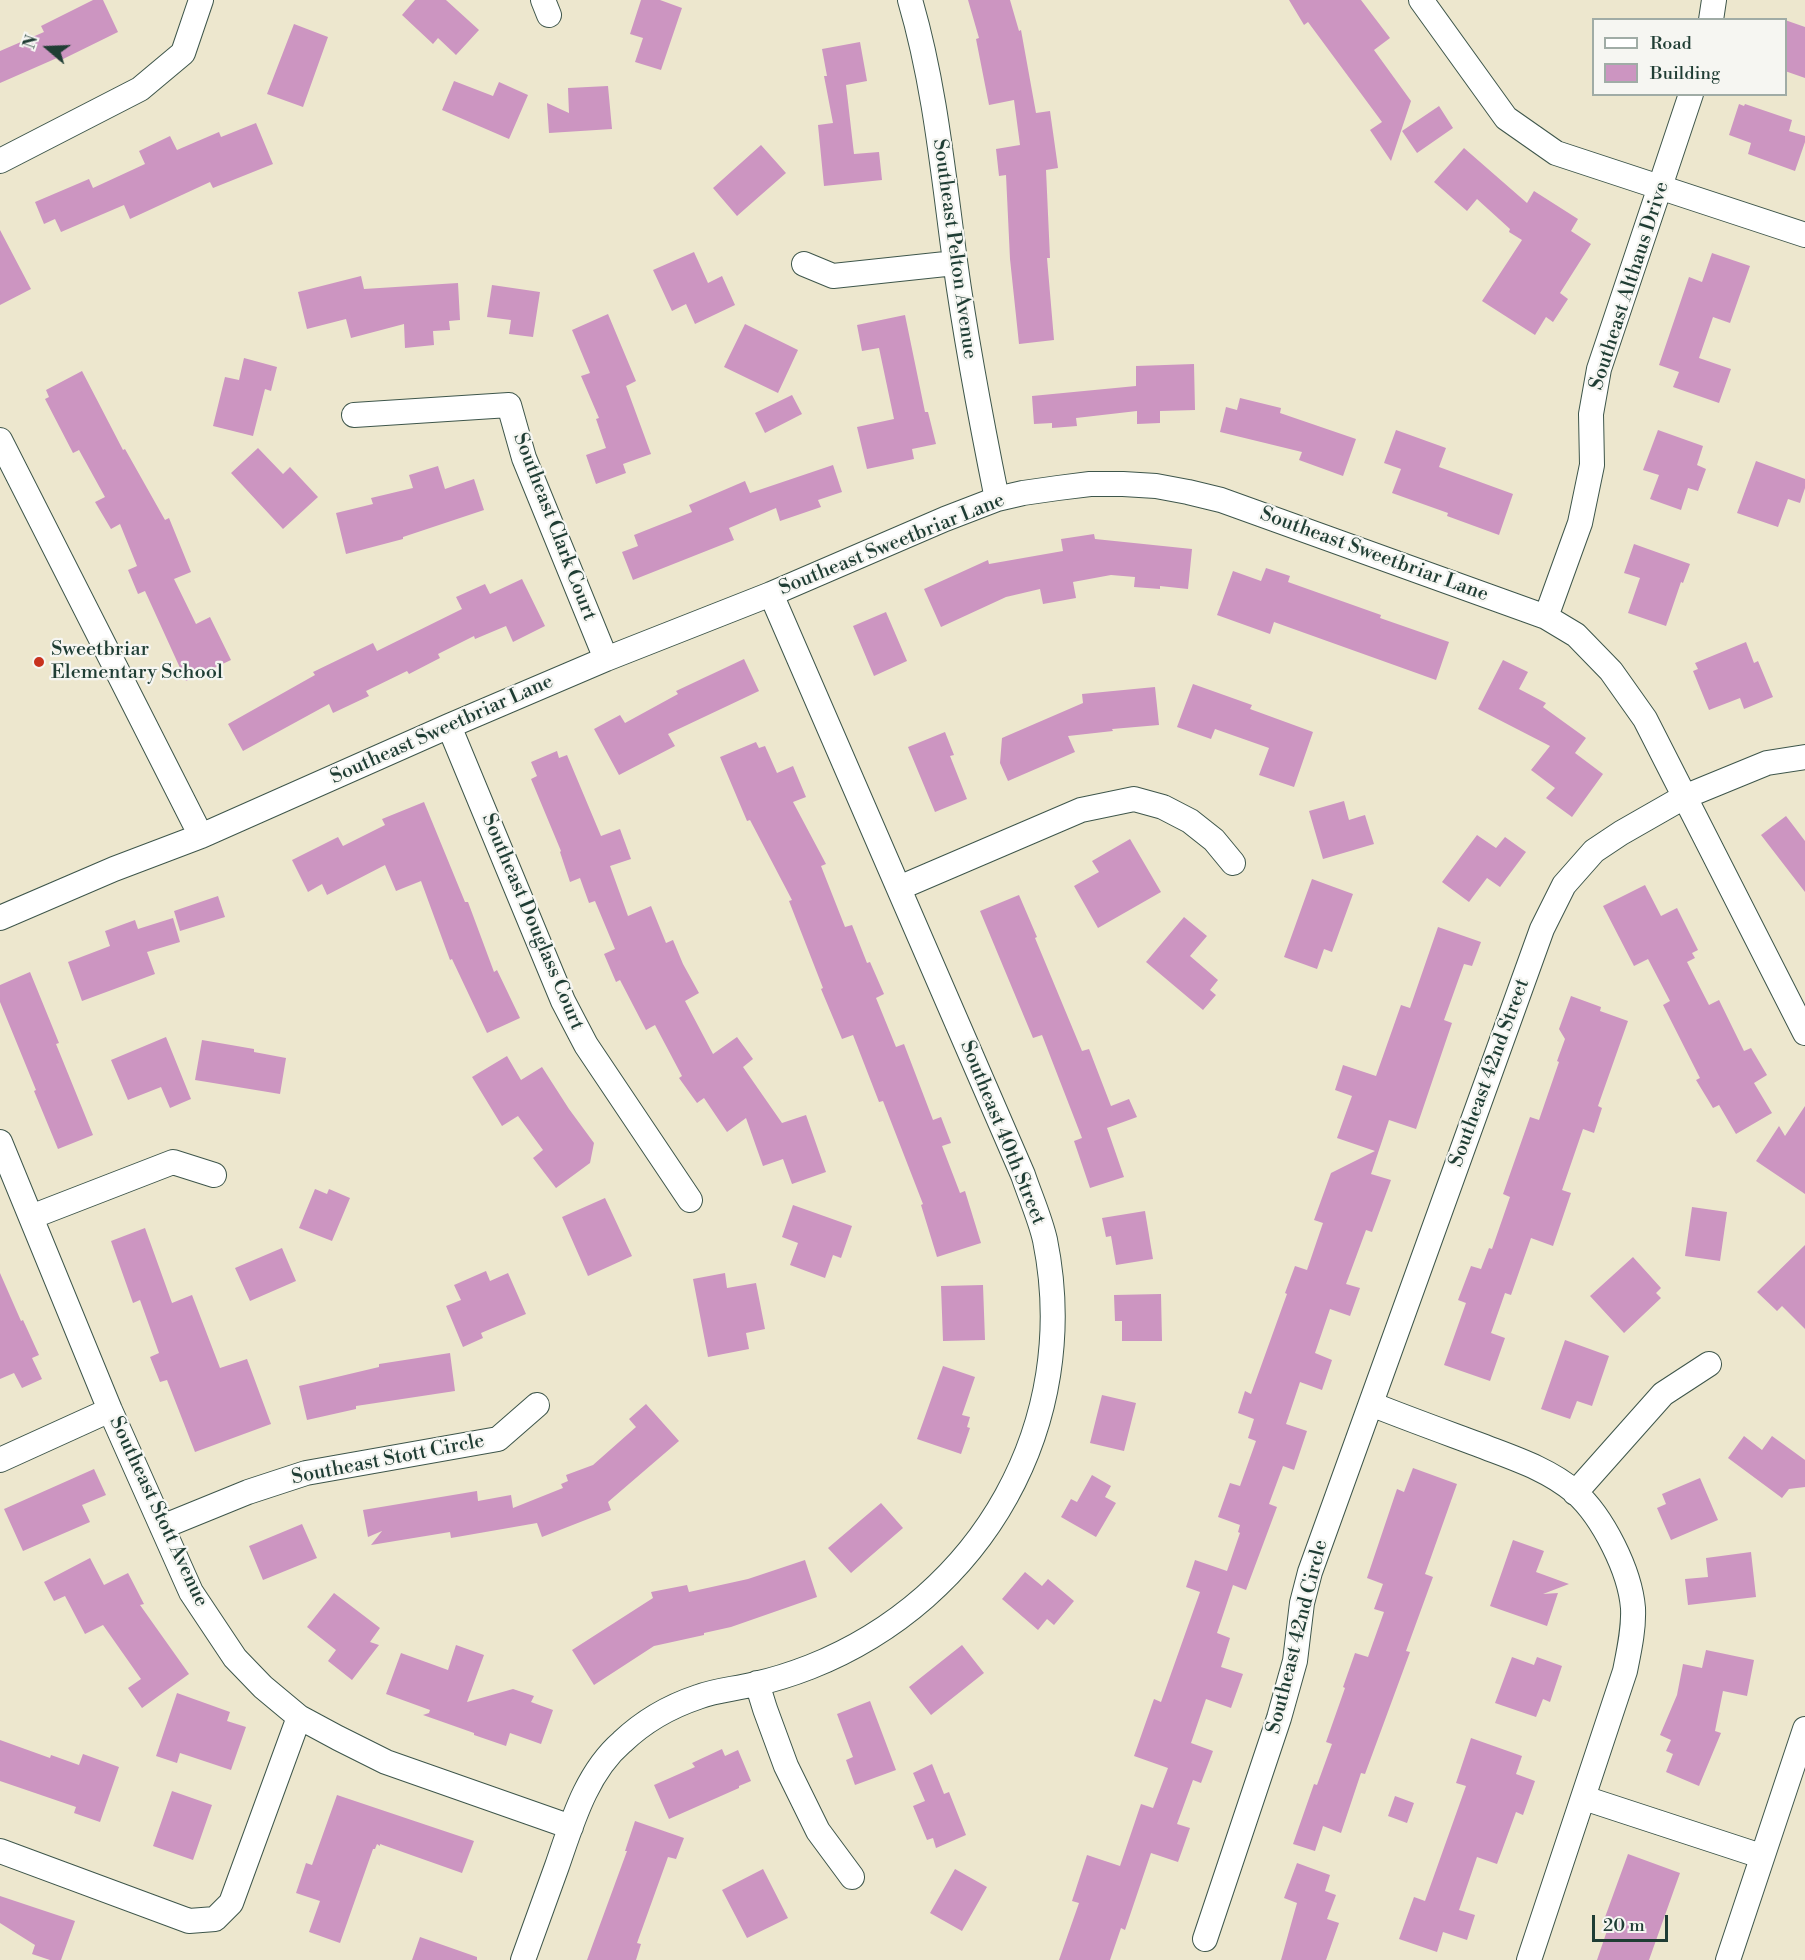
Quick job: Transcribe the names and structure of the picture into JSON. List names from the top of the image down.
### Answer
{
  "streets": {
    "street": [
      "Southeast Pelton Avenue",
      "Southeast Althaus Drive",
      "Southeast Clark Court",
      "Southeast Sweetbriar Lane",
      "Southeast Douglass Court",
      "Southeast 42nd Street",
      "Southeast 40th Street",
      "Southeast Stott Circle",
      "Southeast Stott Avenue",
      "Southeast 42nd Circle"
    ]
  },
  "crossings": [
    ["Southeast Pelton Avenue", "Southeast Sweetbriar Lane"],
    ["Southeast Althaus Drive", "Southeast Sweetbriar Lane"],
    ["Southeast Clark Court", "Southeast Sweetbriar Lane"],
    ["Southeast Sweetbriar Lane", "Southeast Douglass Court"],
    ["Southeast Sweetbriar Lane", "Southeast 42nd Street"],
    ["Southeast Sweetbriar Lane", "Southeast 40th Street"],
    ["Southeast 42nd Street", "Southeast 42nd Circle"],
    ["Southeast 40th Street", "Southeast Stott Avenue"],
    ["Southeast Stott Circle", "Southeast Stott Avenue"]
  ],
  "places": ["Sweetbriar Elementary School"],
  "legend": ["Road", "Building"],
  "scale_bar": "20 m",
  "north": "left"
}
